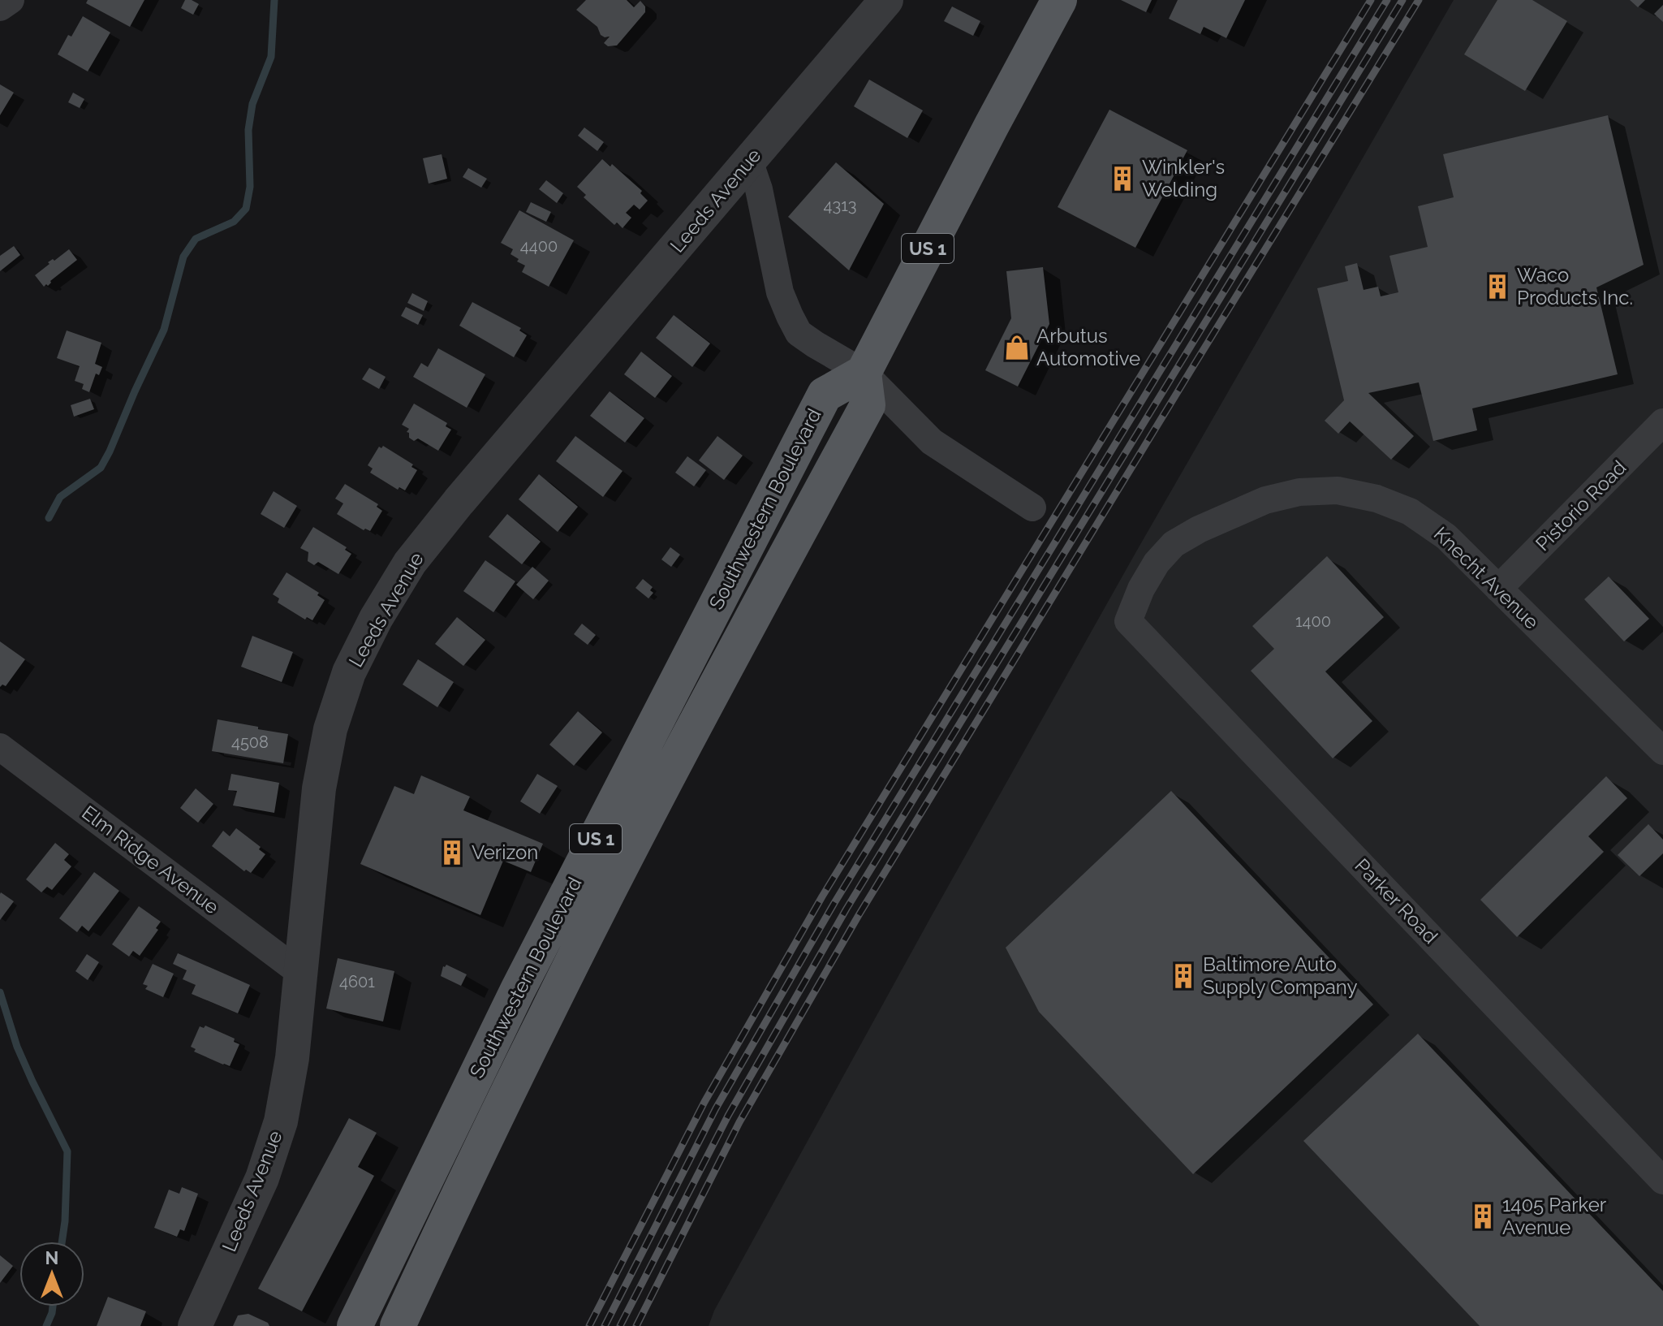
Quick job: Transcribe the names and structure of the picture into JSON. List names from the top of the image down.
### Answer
{
  "streets": {
    "main road": ["US 1", "Southwestern Boulevard"],
    "street": [
      "Leeds Avenue",
      "Pistorio Road",
      "Knecht Avenue",
      "Elm Ridge Avenue",
      "Parker Road"
    ]
  },
  "crossings": [
    ["Leeds Avenue", "Elm Ridge Avenue"],
    ["US 1", "Southwestern Boulevard"],
    ["Pistorio Road", "Knecht Avenue"],
    ["Knecht Avenue", "Parker Road"]
  ],
  "places": {
    "building": [
      "Winkler's Welding",
      "Waco Products Inc.",
      "Verizon",
      "Baltimore Auto Supply Company",
      "1405 Parker Avenue"
    ],
    "shop": ["Arbutus Automotive"]
  },
  "house_numbers": [
    "4313",
    "4400",
    "1400",
    "4508",
    "4601"
  ],
  "north": "top"
}
